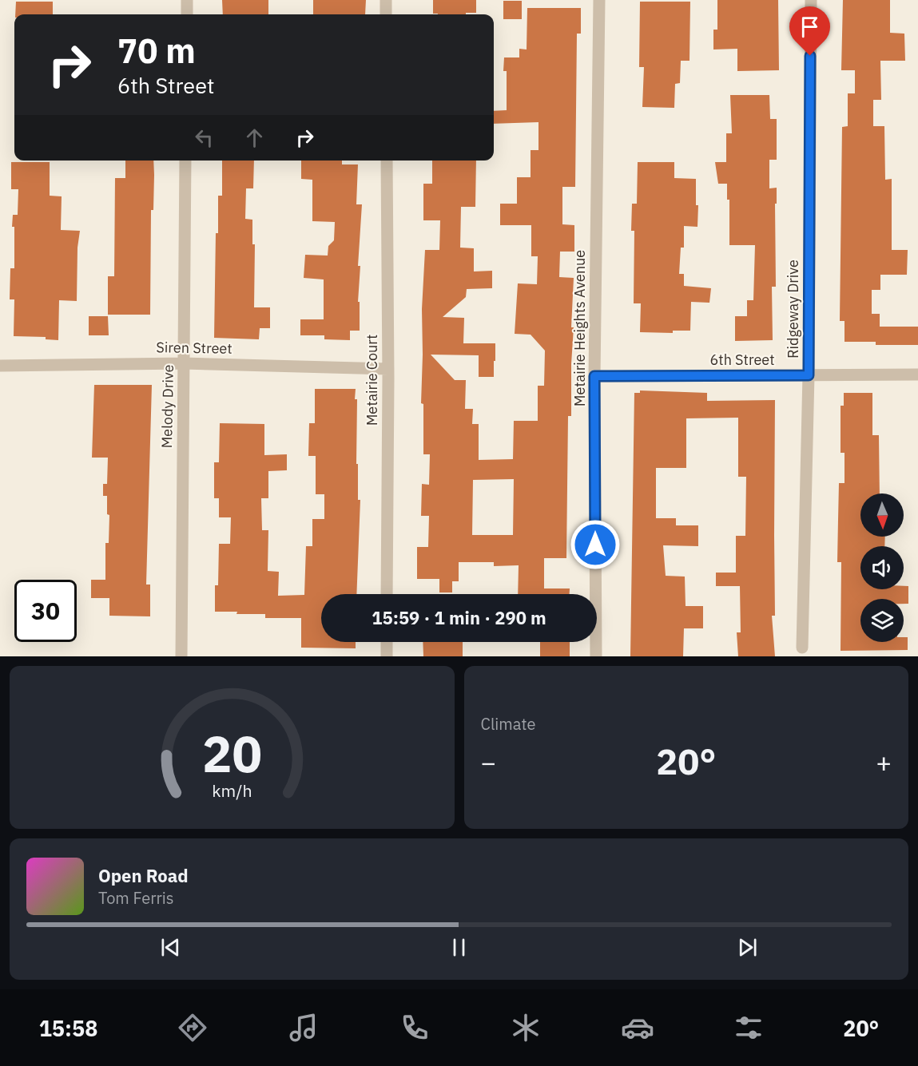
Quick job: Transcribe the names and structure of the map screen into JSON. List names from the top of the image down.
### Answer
{
  "streets": {
    "street": [
      "Ridgeway Drive",
      "Metairie Heights Avenue",
      "Siren Street",
      "6th Street",
      "Metairie Court",
      "Melody Drive"
    ]
  },
  "crossings": [
    ["Ridgeway Drive", "6th Street"],
    ["Metairie Heights Avenue", "6th Street"],
    ["Siren Street", "Metairie Court"],
    ["Siren Street", "Melody Drive"]
  ],
  "north": "bottom",
  "page": {
    "turn": ["70 m", "6th Street"],
    "limit": "30",
    "trip": "15:59 · 1 min · 290 m",
    "tile": "Climate",
    "heat": ["−", "20°", "+"],
    "song": ["Open Road", "Tom Ferris"],
    "tabs": ["15:58", "20°"],
    "gauge": ["20", "km/h"]
  }
}
